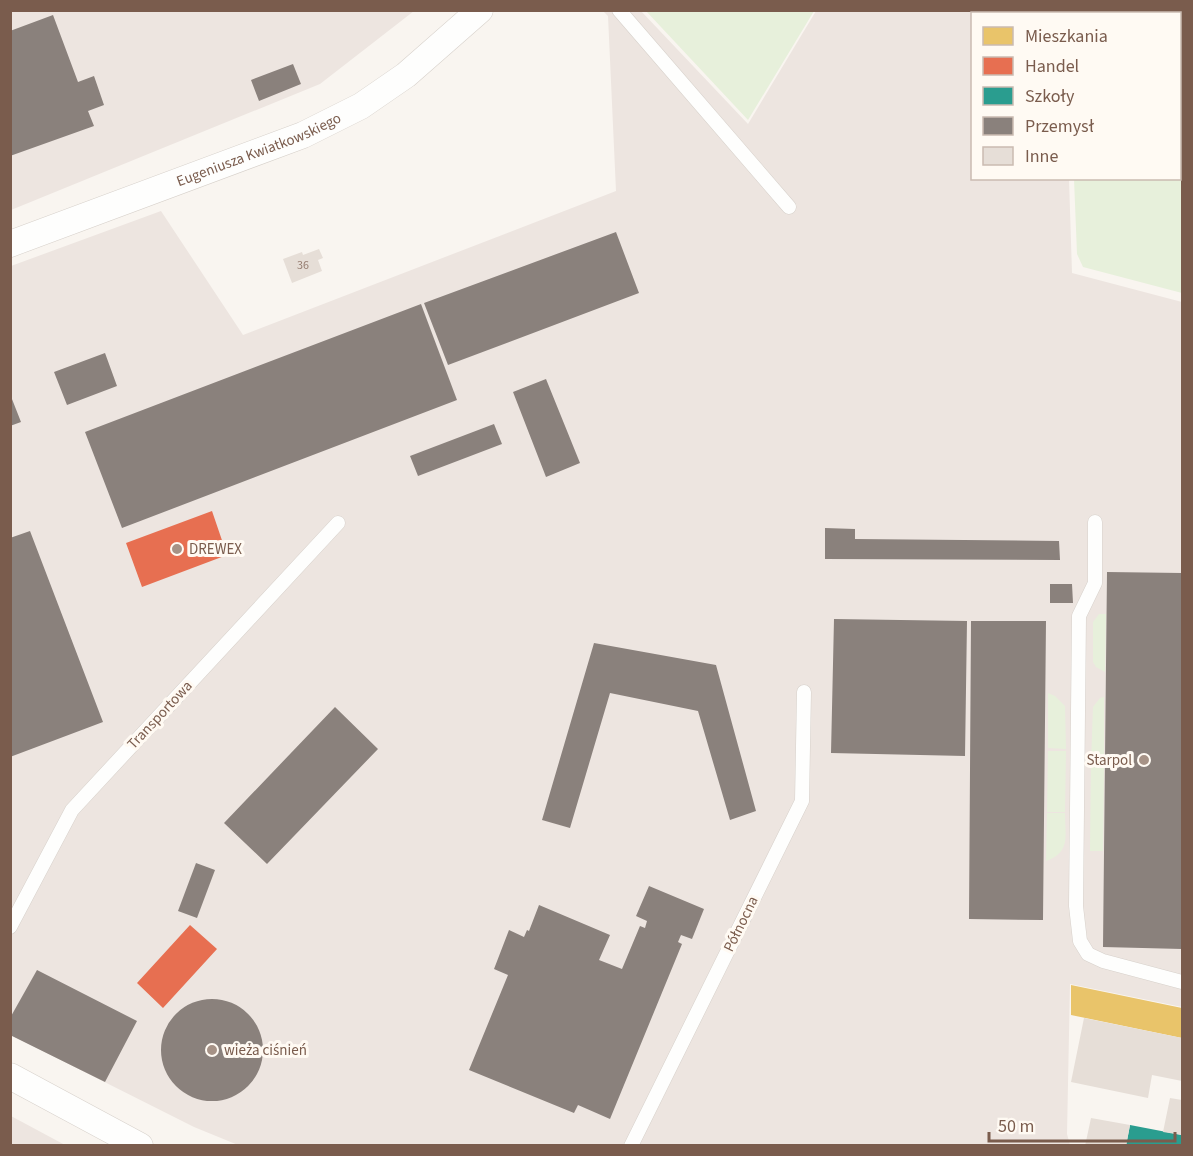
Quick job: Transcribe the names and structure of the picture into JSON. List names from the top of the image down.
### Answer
{
  "streets": {
    "street": ["Eugeniusza Kwiatkowskiego"],
    "lane": ["Transportowa", "Północna"]
  },
  "places": ["DREWEX", "Starpol", "wieża ciśnień"],
  "house_numbers": ["36"],
  "legend": [
    "Mieszkania",
    "Handel",
    "Szkoły",
    "Przemysł",
    "Inne"
  ],
  "scale_bar": "50 m"
}
